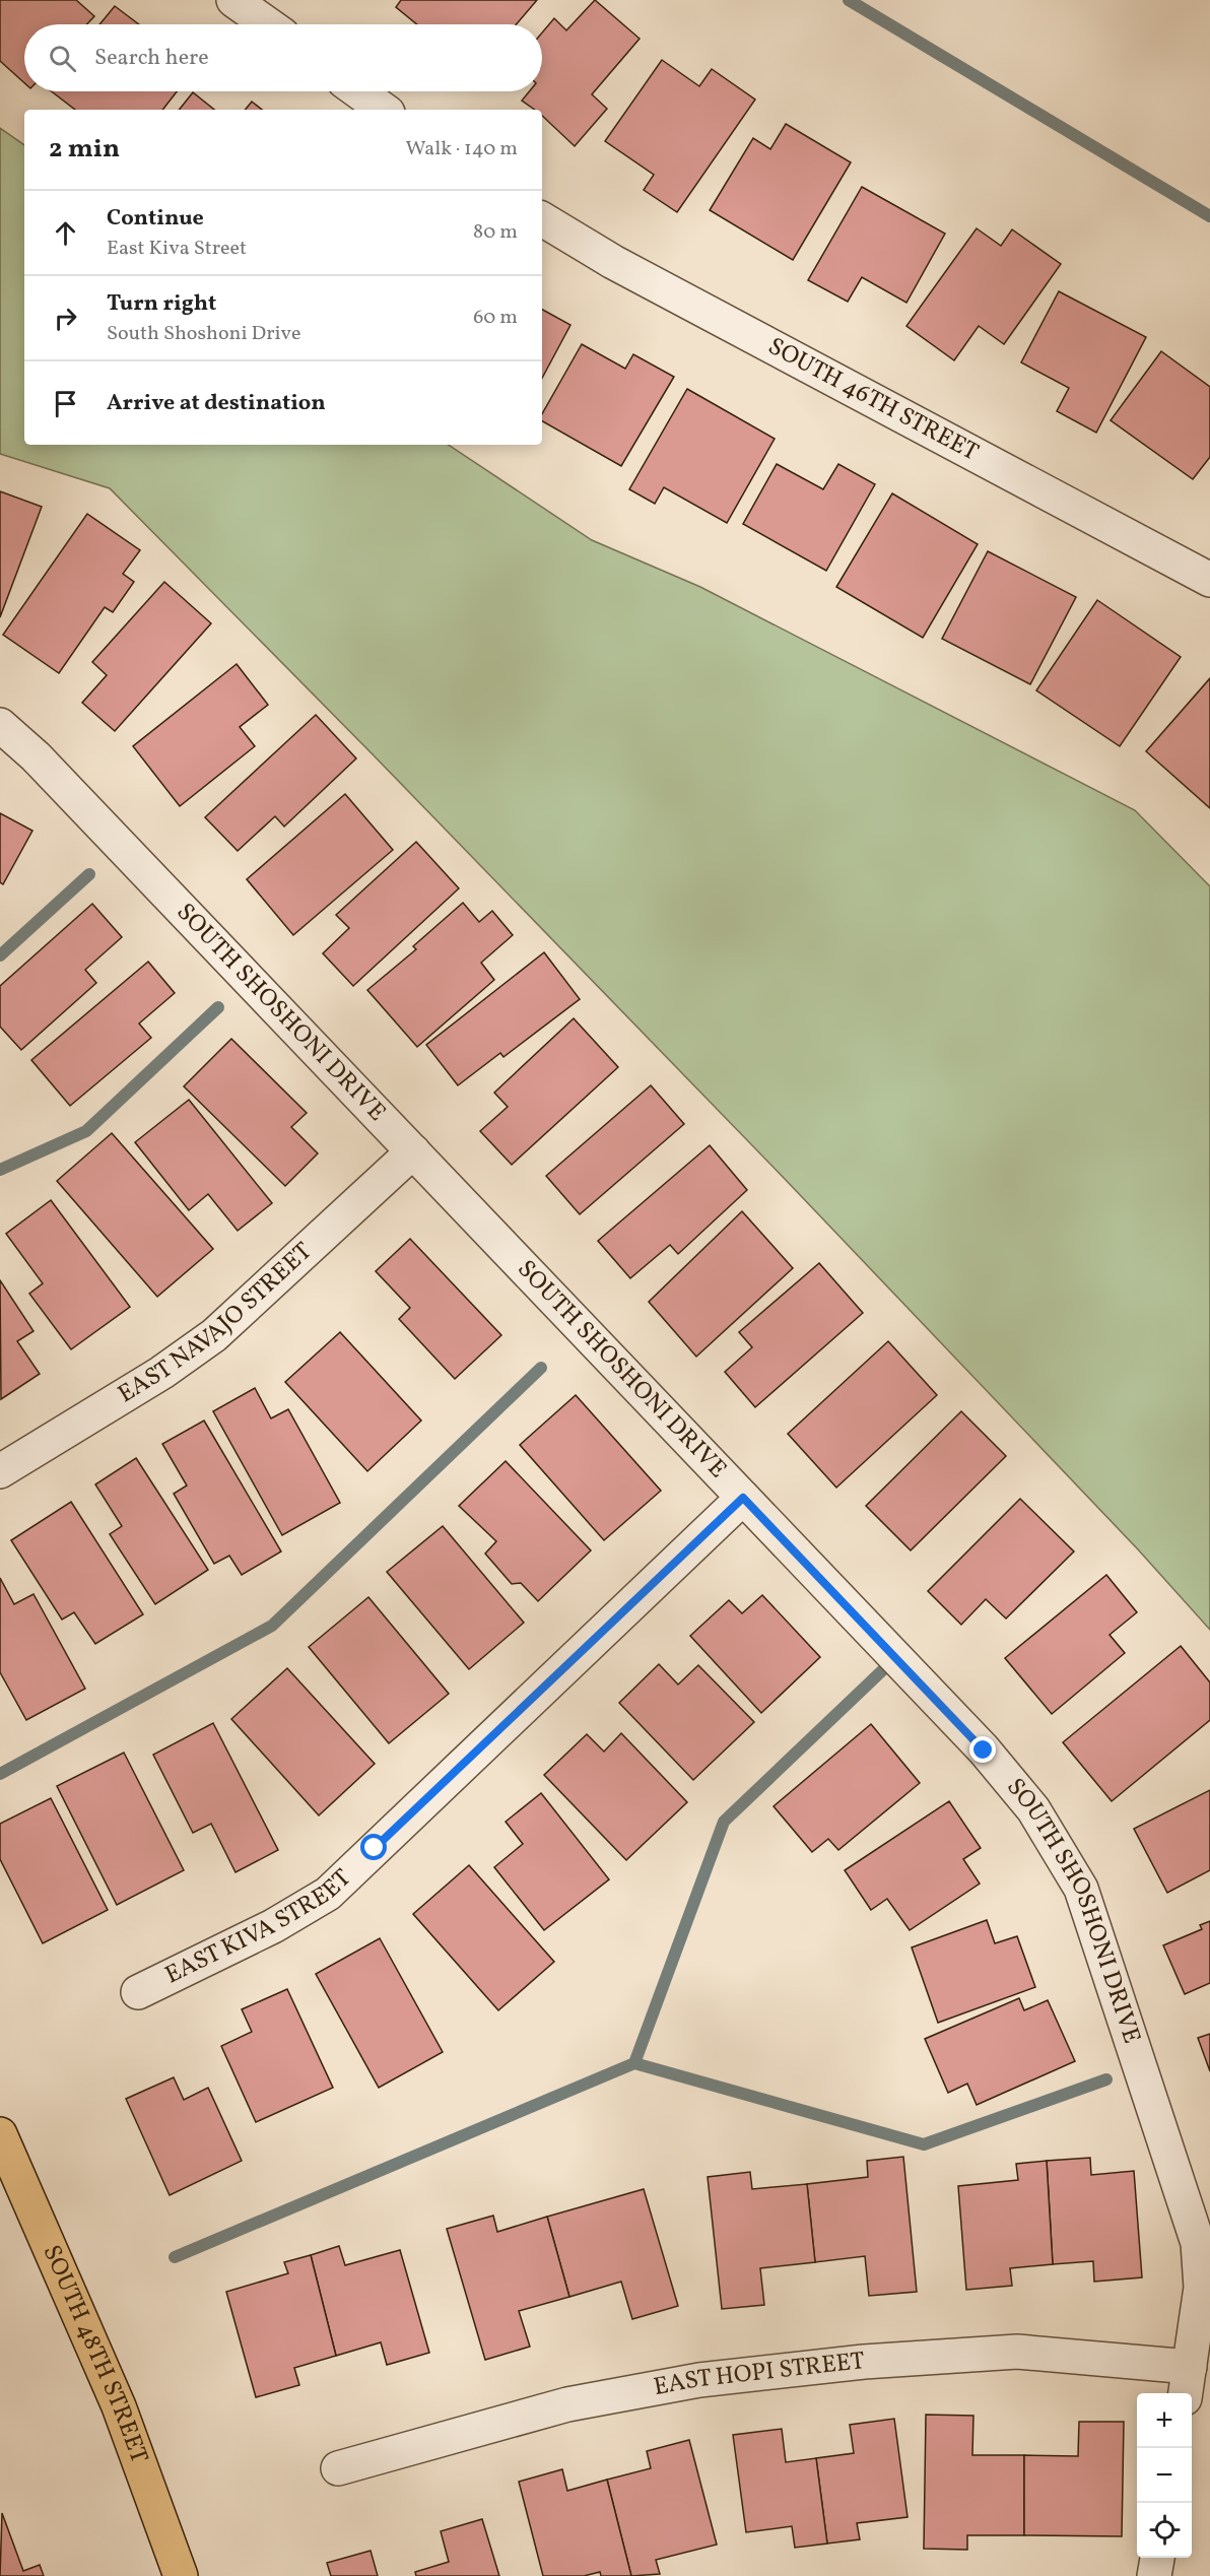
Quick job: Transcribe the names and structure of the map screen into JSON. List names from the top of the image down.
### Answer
{
  "streets": {
    "main road": ["SOUTH 48TH STREET"],
    "street": [
      "SOUTH 46TH STREET",
      "SOUTH SHOSHONI DRIVE",
      "EAST NAVAJO STREET",
      "EAST KIVA STREET",
      "EAST HOPI STREET"
    ]
  },
  "crossings": [
    ["SOUTH SHOSHONI DRIVE", "EAST NAVAJO STREET"],
    ["SOUTH SHOSHONI DRIVE", "EAST KIVA STREET"],
    ["SOUTH SHOSHONI DRIVE", "EAST HOPI STREET"]
  ],
  "page": {
    "search": "Search here",
    "heading": ["2 min", "Walk · 140 m"],
    "list": [
      ["Continue", "East Kiva Street", "80 m"],
      ["Turn right", "South Shoshoni Drive", "60 m"],
      "Arrive at destination"
    ],
    "map_buttons": ["+", "−"]
  }
}
